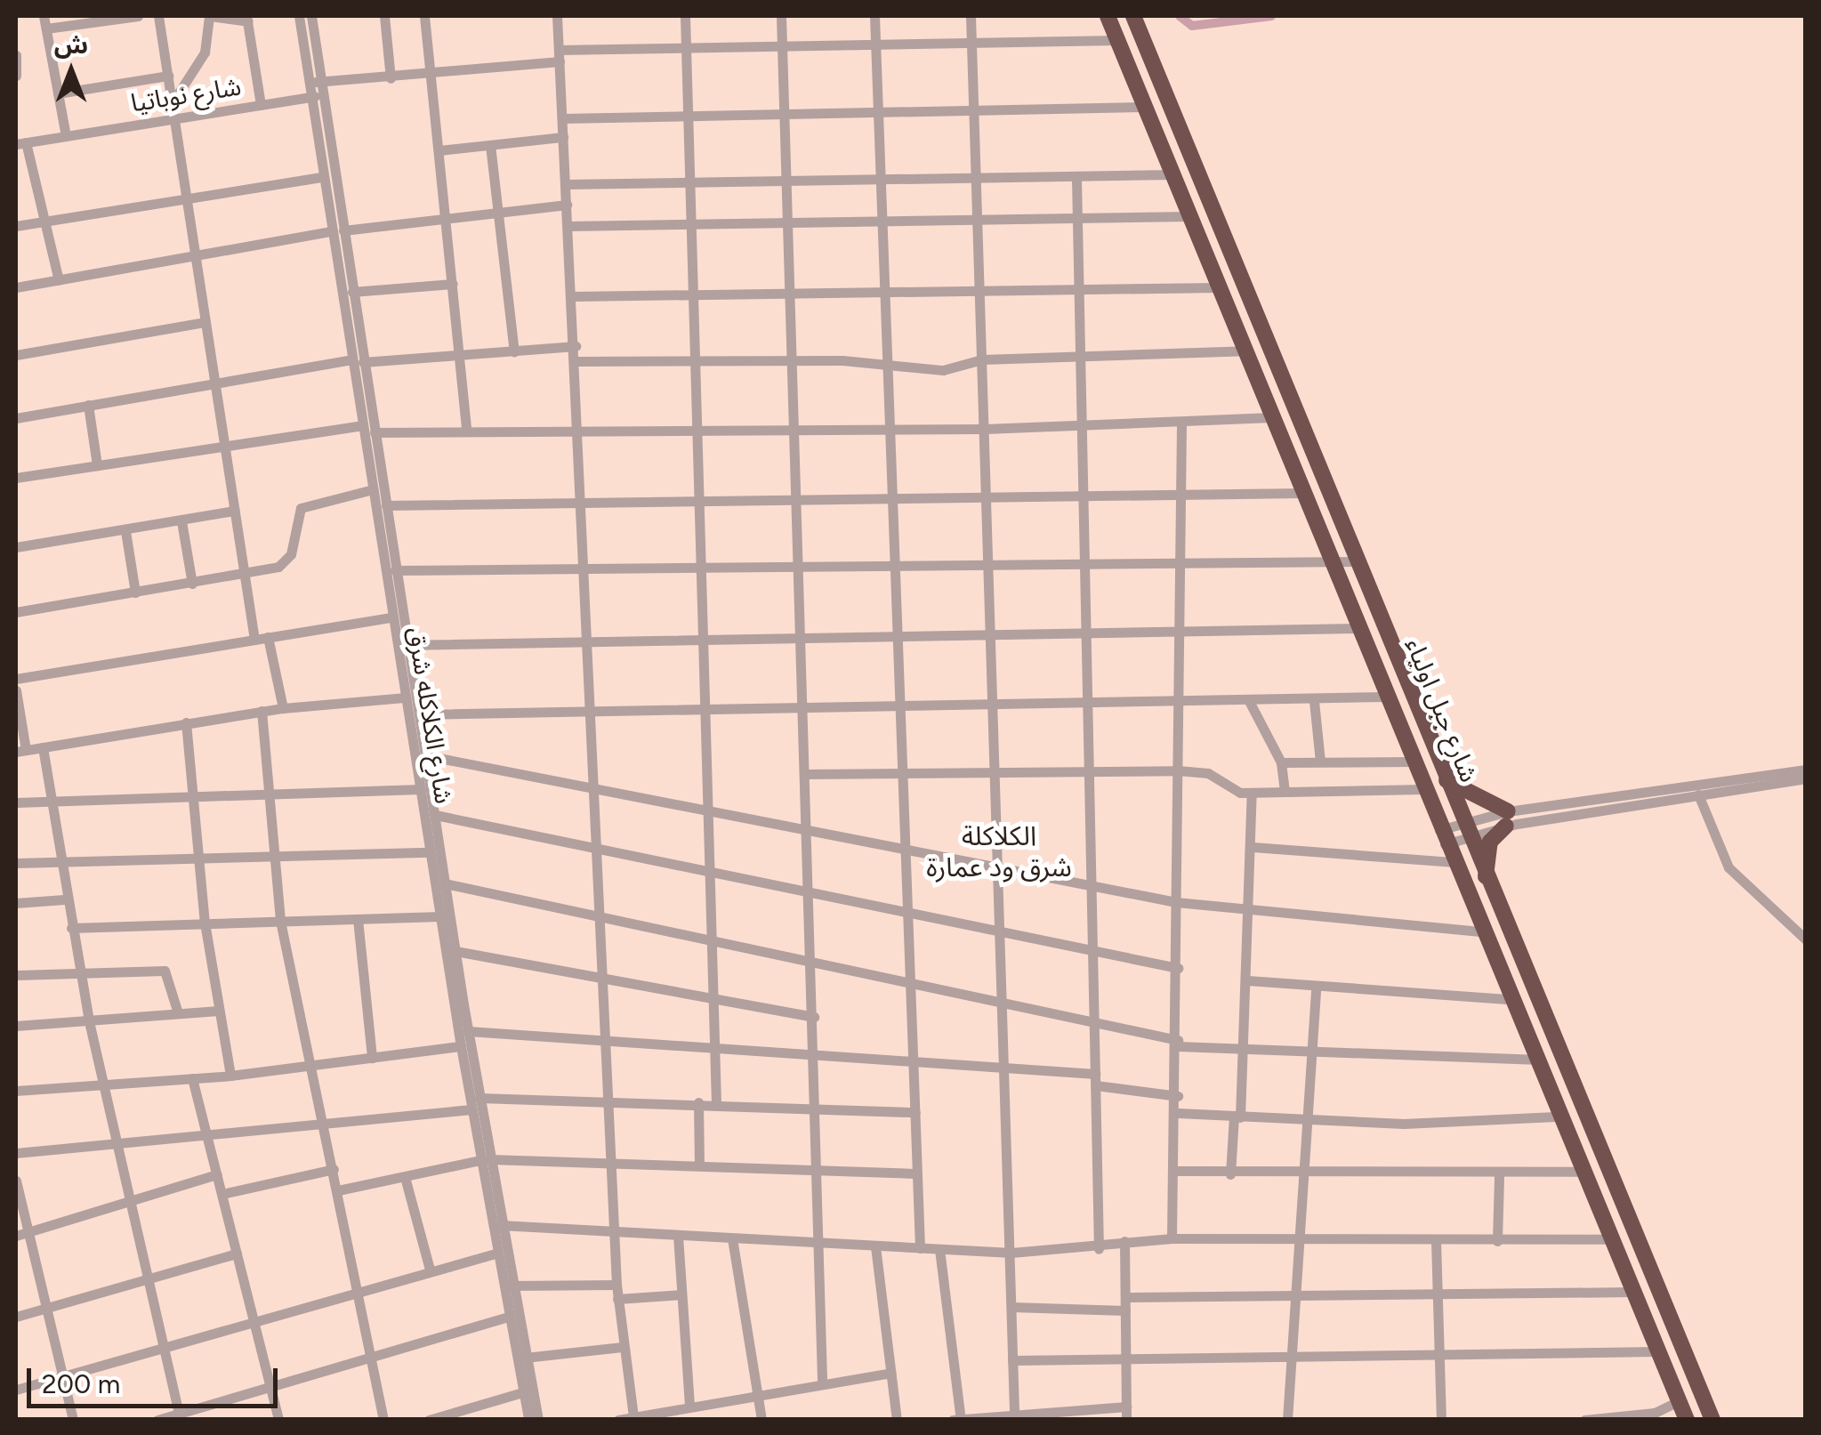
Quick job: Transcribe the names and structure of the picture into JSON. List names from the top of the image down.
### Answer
{
  "streets": {
    "highway": ["شارع جبل اولياء"],
    "street": ["شارع نوباتيا", "شارع الكلاكله شرق"]
  },
  "crossings": [
    ["شارع نوباتيا", "شارع الكلاكله شرق"]
  ],
  "districts": ["الكلاكلة شرق ود عمارة"],
  "scale_bar": "200 m",
  "north": "top"
}
